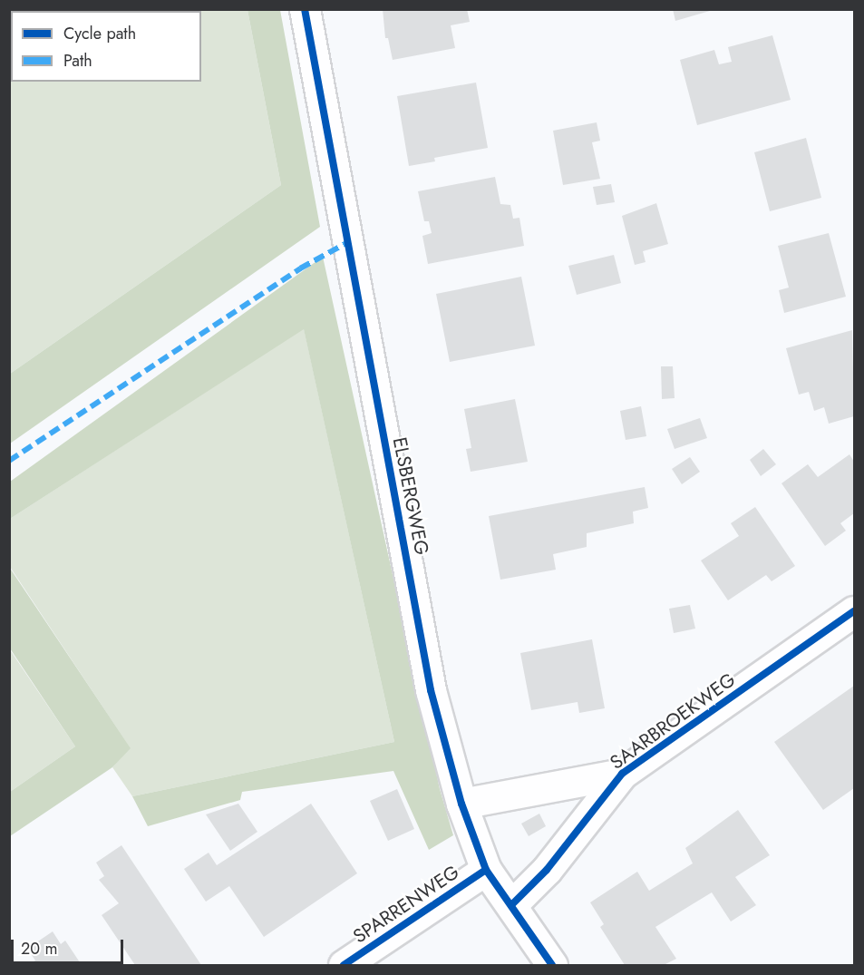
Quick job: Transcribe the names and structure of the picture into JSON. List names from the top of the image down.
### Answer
{
  "streets": {
    "street": ["ELSBERGWEG", "SAARBROEKWEG", "SPARRENWEG"]
  },
  "crossings": [
    ["ELSBERGWEG", "SAARBROEKWEG"],
    ["ELSBERGWEG", "SPARRENWEG"]
  ],
  "legend": ["Cycle path", "Path"],
  "scale_bar": "20 m"
}
